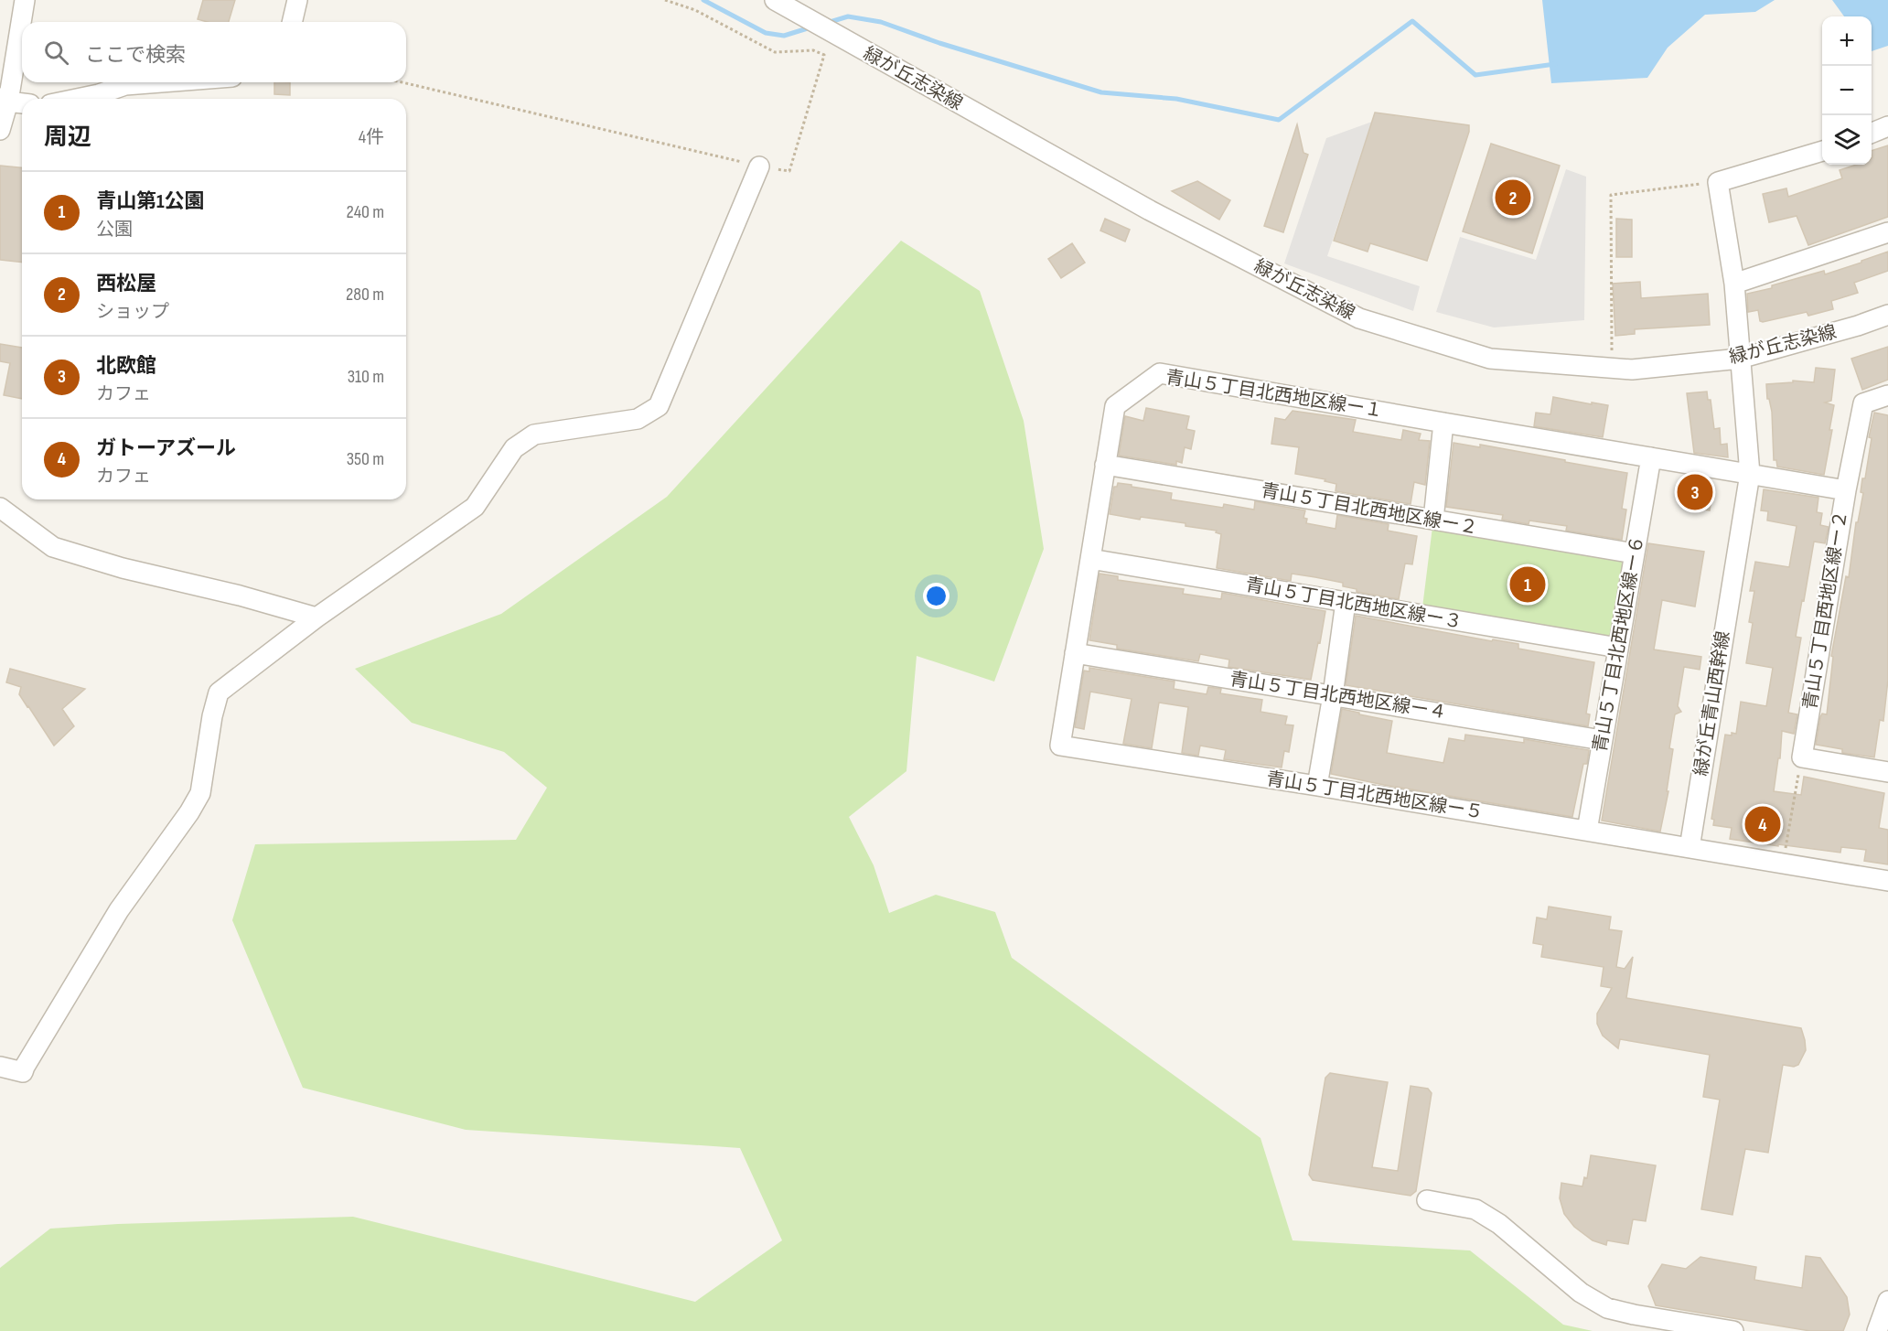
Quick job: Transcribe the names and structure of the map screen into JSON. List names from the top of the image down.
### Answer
{
  "streets": {
    "street": [
      "緑が丘志染線",
      "青山５丁目北西地区線ー１",
      "青山５丁目北西地区線ー２",
      "青山５丁目北西地区線ー３",
      "青山５丁目西地区線ー２",
      "青山５丁目北西地区線ー６",
      "青山５丁目北西地区線ー４",
      "緑が丘青山西幹線",
      "青山５丁目北西地区線ー５"
    ]
  },
  "crossings": [
    ["緑が丘志染線", "緑が丘青山西幹線"],
    ["青山５丁目北西地区線ー１", "青山５丁目北西地区線ー２"],
    ["青山５丁目北西地区線ー１", "青山５丁目北西地区線ー３"],
    ["青山５丁目北西地区線ー１", "青山５丁目西地区線ー２"],
    ["青山５丁目北西地区線ー１", "青山５丁目北西地区線ー６"],
    ["青山５丁目北西地区線ー１", "青山５丁目北西地区線ー４"],
    ["青山５丁目北西地区線ー１", "緑が丘青山西幹線"],
    ["青山５丁目北西地区線ー１", "青山５丁目北西地区線ー５"],
    ["青山５丁目北西地区線ー２", "青山５丁目北西地区線ー６"],
    ["青山５丁目北西地区線ー３", "青山５丁目北西地区線ー６"],
    ["青山５丁目北西地区線ー６", "青山５丁目北西地区線ー４"],
    ["青山５丁目北西地区線ー６", "青山５丁目北西地区線ー５"],
    ["緑が丘青山西幹線", "青山５丁目北西地区線ー５"]
  ],
  "page": {
    "map_buttons": ["+", "−"],
    "search": "ここで検索",
    "heading": ["周辺", "4件"],
    "list": [
      {
        "mark": "1",
        "name": "青山第1公園",
        "note": "公園",
        "value": "240 m"
      },
      {
        "mark": "2",
        "name": "西松屋",
        "note": "ショップ",
        "value": "280 m"
      },
      {
        "mark": "3",
        "name": "北欧館",
        "note": "カフェ",
        "value": "310 m"
      },
      {
        "mark": "4",
        "name": "ガトーアズール",
        "note": "カフェ",
        "value": "350 m"
      }
    ],
    "pins": [
      "2",
      "3",
      "1",
      "4"
    ]
  }
}
